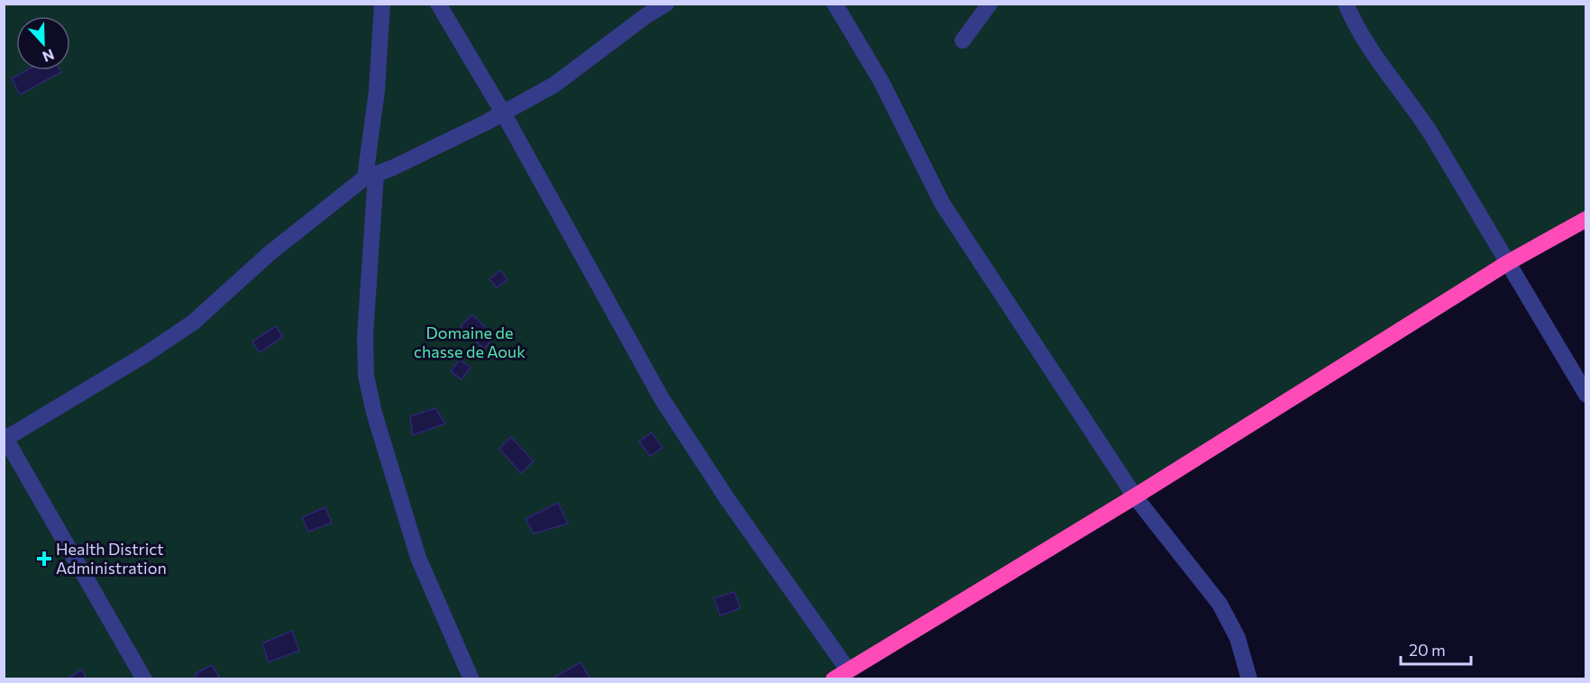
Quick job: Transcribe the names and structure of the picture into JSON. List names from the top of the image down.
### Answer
{
  "parks": ["Domaine de chasse de Aouk"],
  "places": {
    "health": ["Health District Administration"]
  },
  "scale_bar": "20 m",
  "north": "bottom"
}
